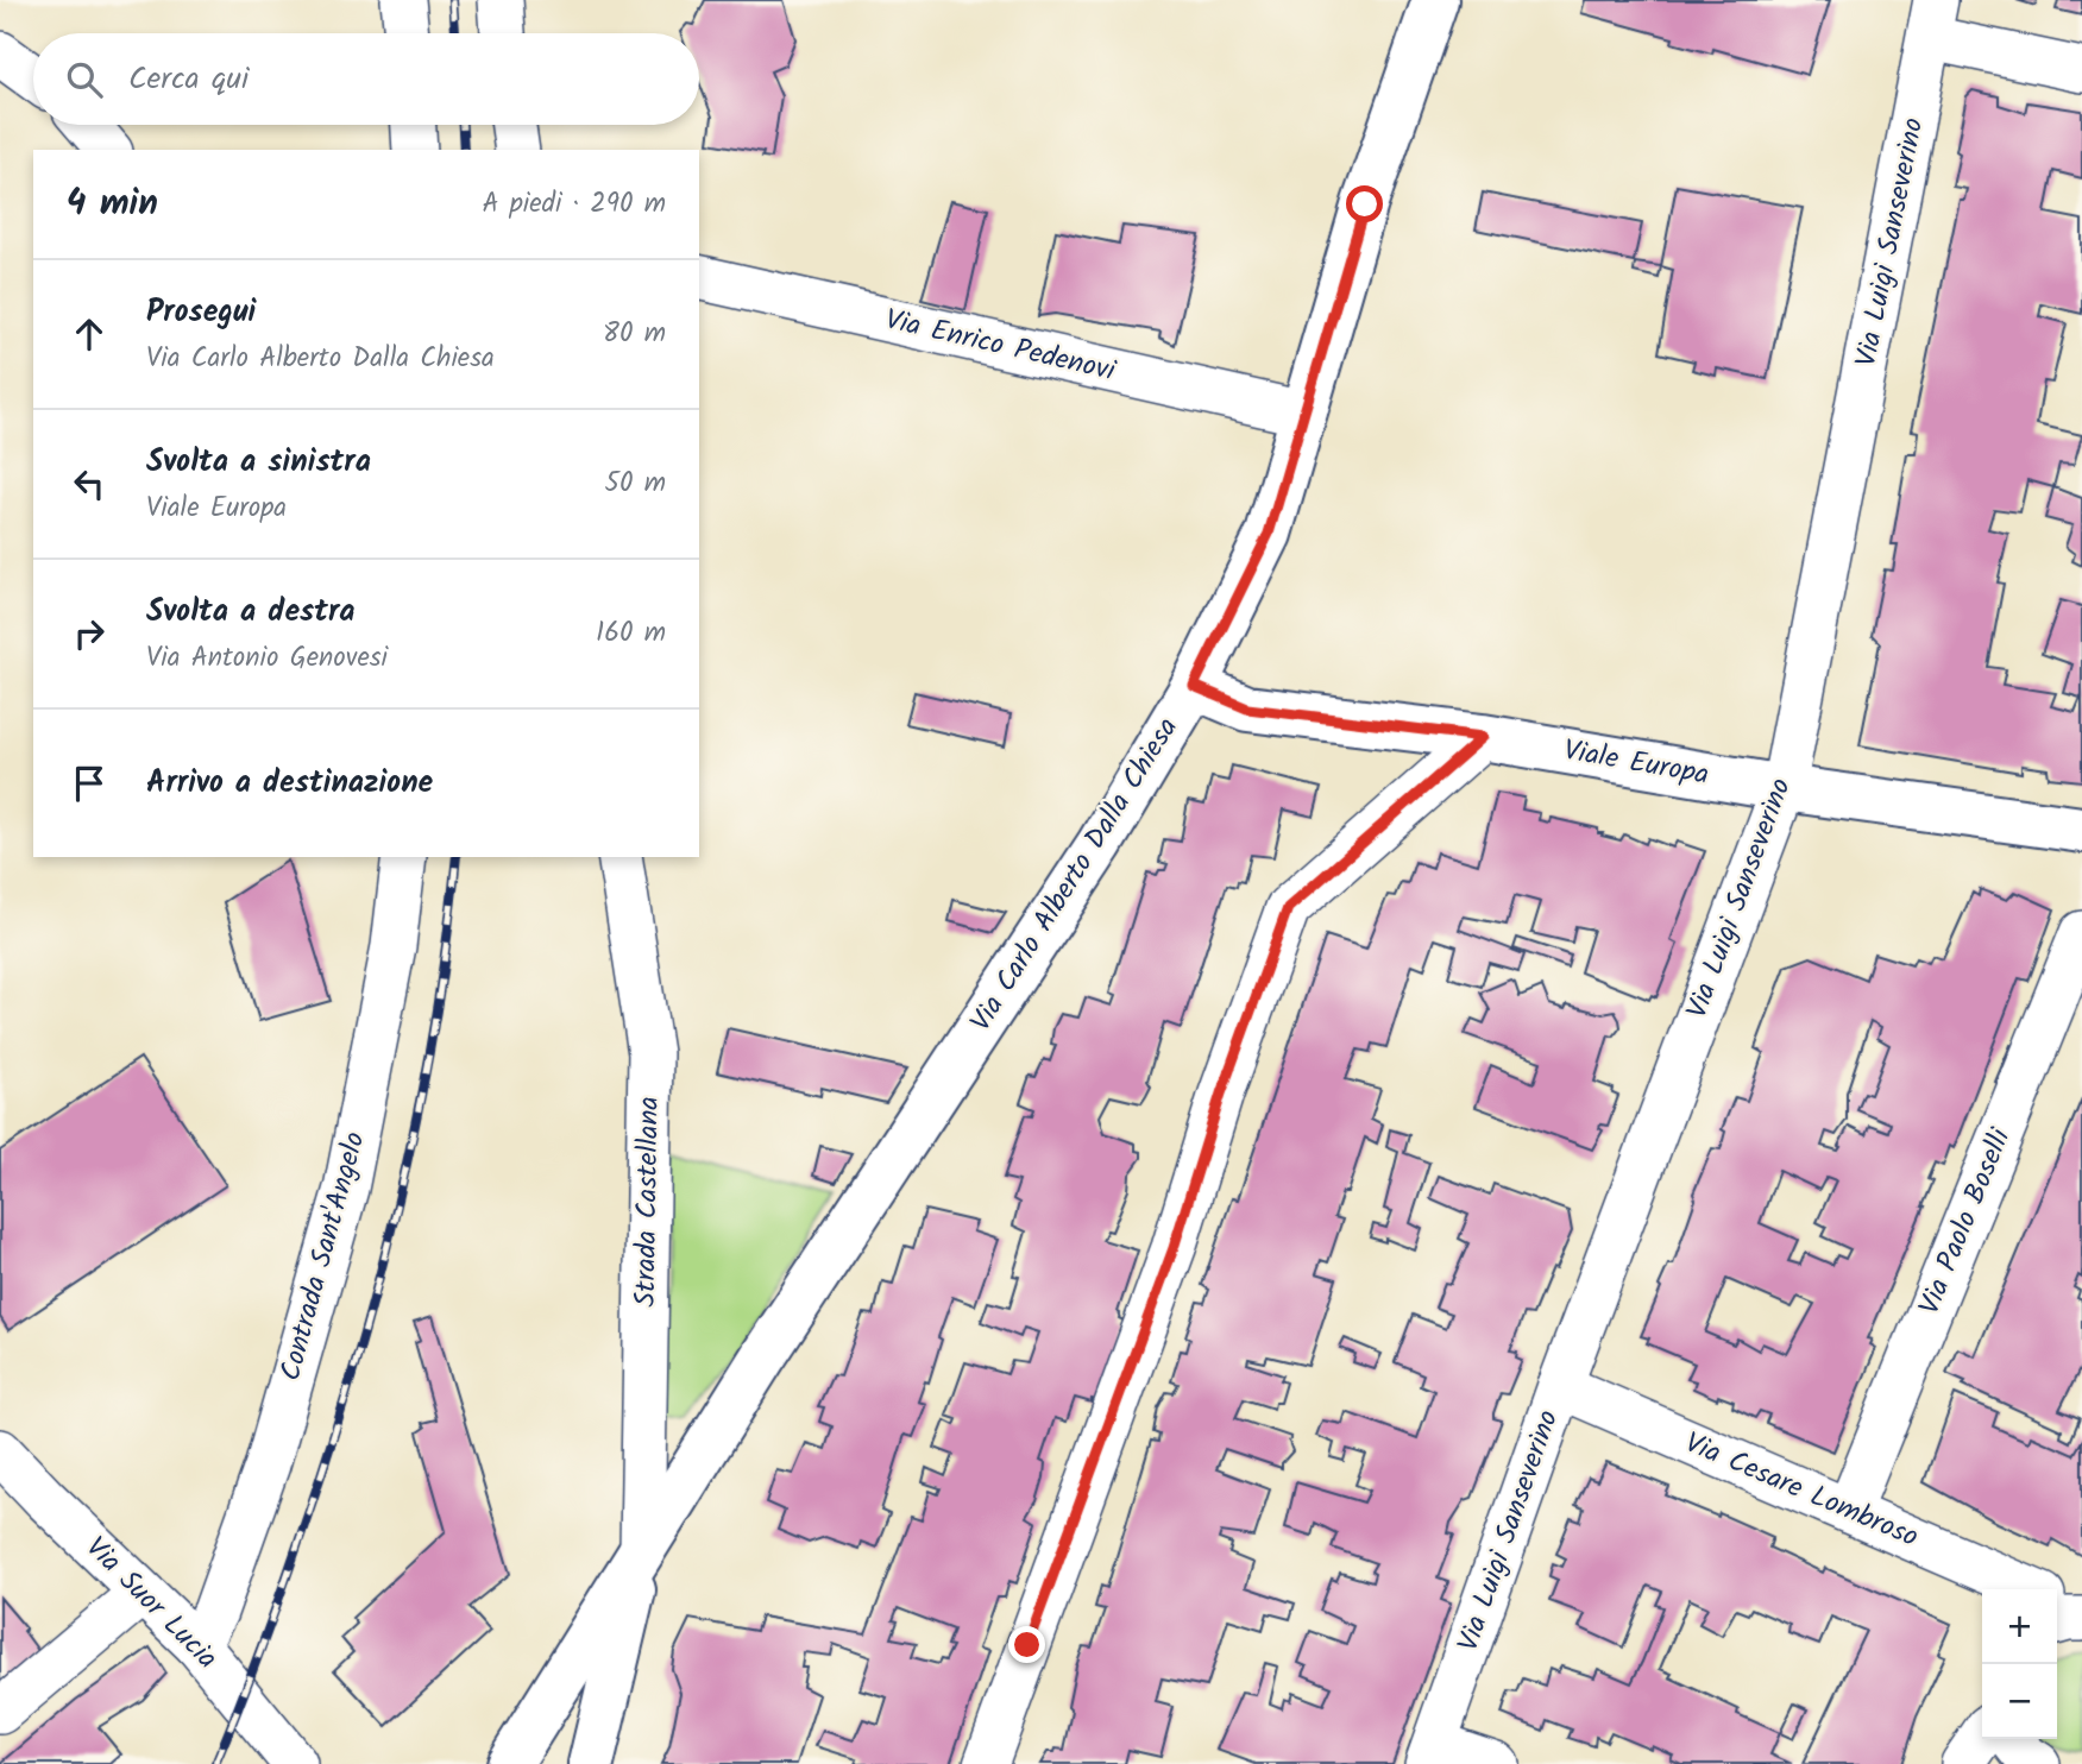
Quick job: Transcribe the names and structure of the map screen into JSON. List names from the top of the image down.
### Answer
{
  "streets": {
    "street": [
      "Via Luigi Sanseverino",
      "Via Enrico Pedenovi",
      "Viale Europa",
      "Via Carlo Alberto Dalla Chiesa",
      "Strada Castellana",
      "Via Paolo Boselli",
      "Contrada Sant'Angelo",
      "Via Cesare Lombroso",
      "Via Suor Lucia"
    ]
  },
  "crossings": [
    ["Via Luigi Sanseverino", "Viale Europa"],
    ["Via Luigi Sanseverino", "Via Cesare Lombroso"],
    ["Via Enrico Pedenovi", "Via Carlo Alberto Dalla Chiesa"],
    ["Viale Europa", "Via Carlo Alberto Dalla Chiesa"],
    ["Via Carlo Alberto Dalla Chiesa", "Strada Castellana"],
    ["Via Paolo Boselli", "Via Cesare Lombroso"],
    ["Contrada Sant'Angelo", "Via Suor Lucia"]
  ],
  "page": {
    "search": "Cerca qui",
    "heading": ["4 min", "A piedi · 290 m"],
    "list": [
      ["Prosegui", "Via Carlo Alberto Dalla Chiesa", "80 m"],
      ["Svolta a sinistra", "Viale Europa", "50 m"],
      ["Svolta a destra", "Via Antonio Genovesi", "160 m"],
      "Arrivo a destinazione"
    ],
    "map_buttons": ["+", "−"]
  }
}
